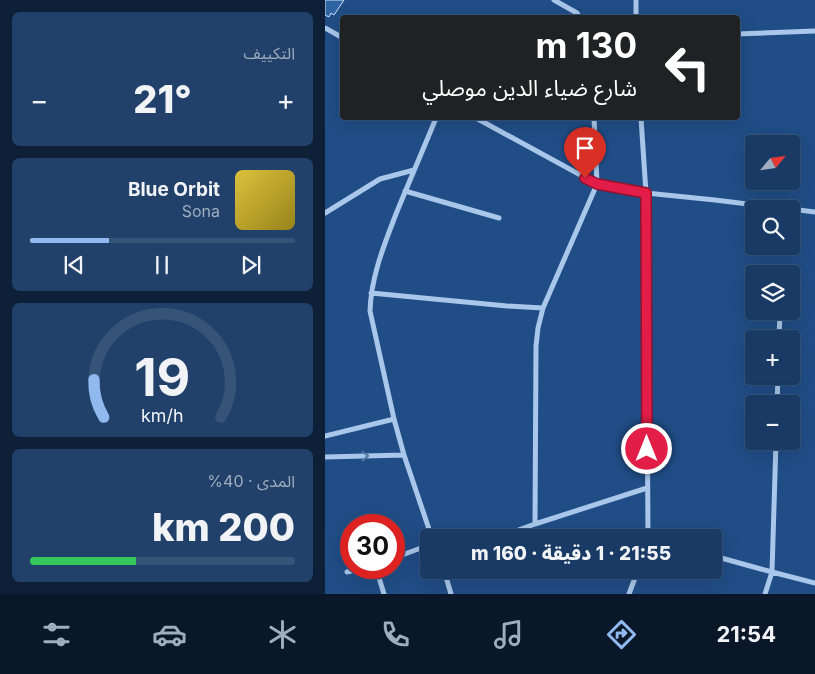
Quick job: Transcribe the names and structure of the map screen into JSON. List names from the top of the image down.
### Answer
{
  "north": "top right",
  "page": {
    "tile": [
      "التكييف",
      ["المدى · 40%", "200 km"]
    ],
    "turn": ["130 m", "شارع ضياء الدين موصلي"],
    "heat": ["−", "21°", "+"],
    "map_buttons": ["+", "−"],
    "song": ["Blue Orbit", "Sona"],
    "limit": "30",
    "trip": "21:55 · 1 دقيقة · 160 m",
    "tabs": "21:54",
    "gauge": ["19", "km/h"]
  }
}
